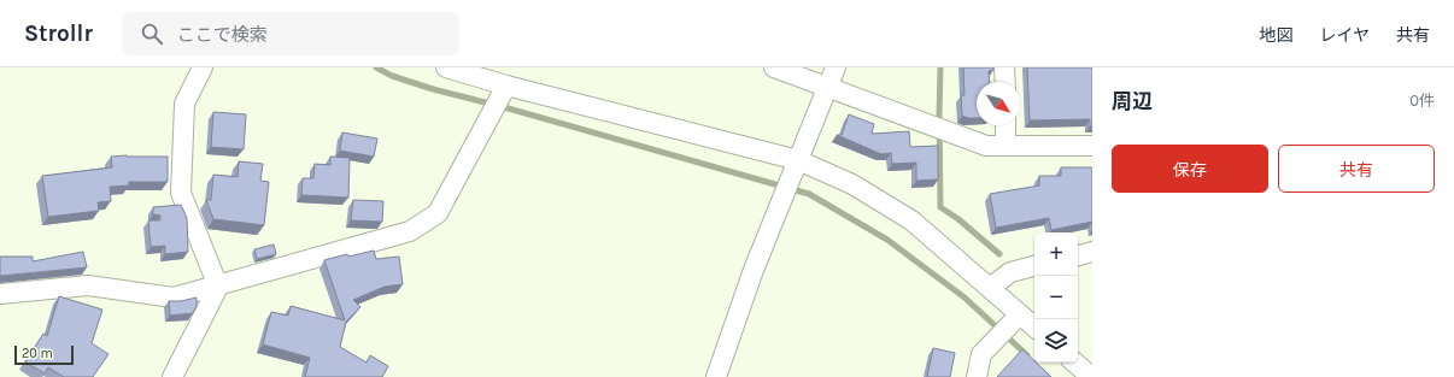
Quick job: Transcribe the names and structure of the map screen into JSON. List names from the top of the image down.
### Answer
{
  "scale_bar": "20 m",
  "north": "bottom right",
  "page": {
    "header": "Strollr",
    "search": "ここで検索",
    "nav": ["地図", "レイヤ", "共有"],
    "heading": ["周辺", "0件"],
    "buttons": ["保存", "共有"],
    "map_buttons": ["+", "−"],
    "scale": "20 m"
  }
}
